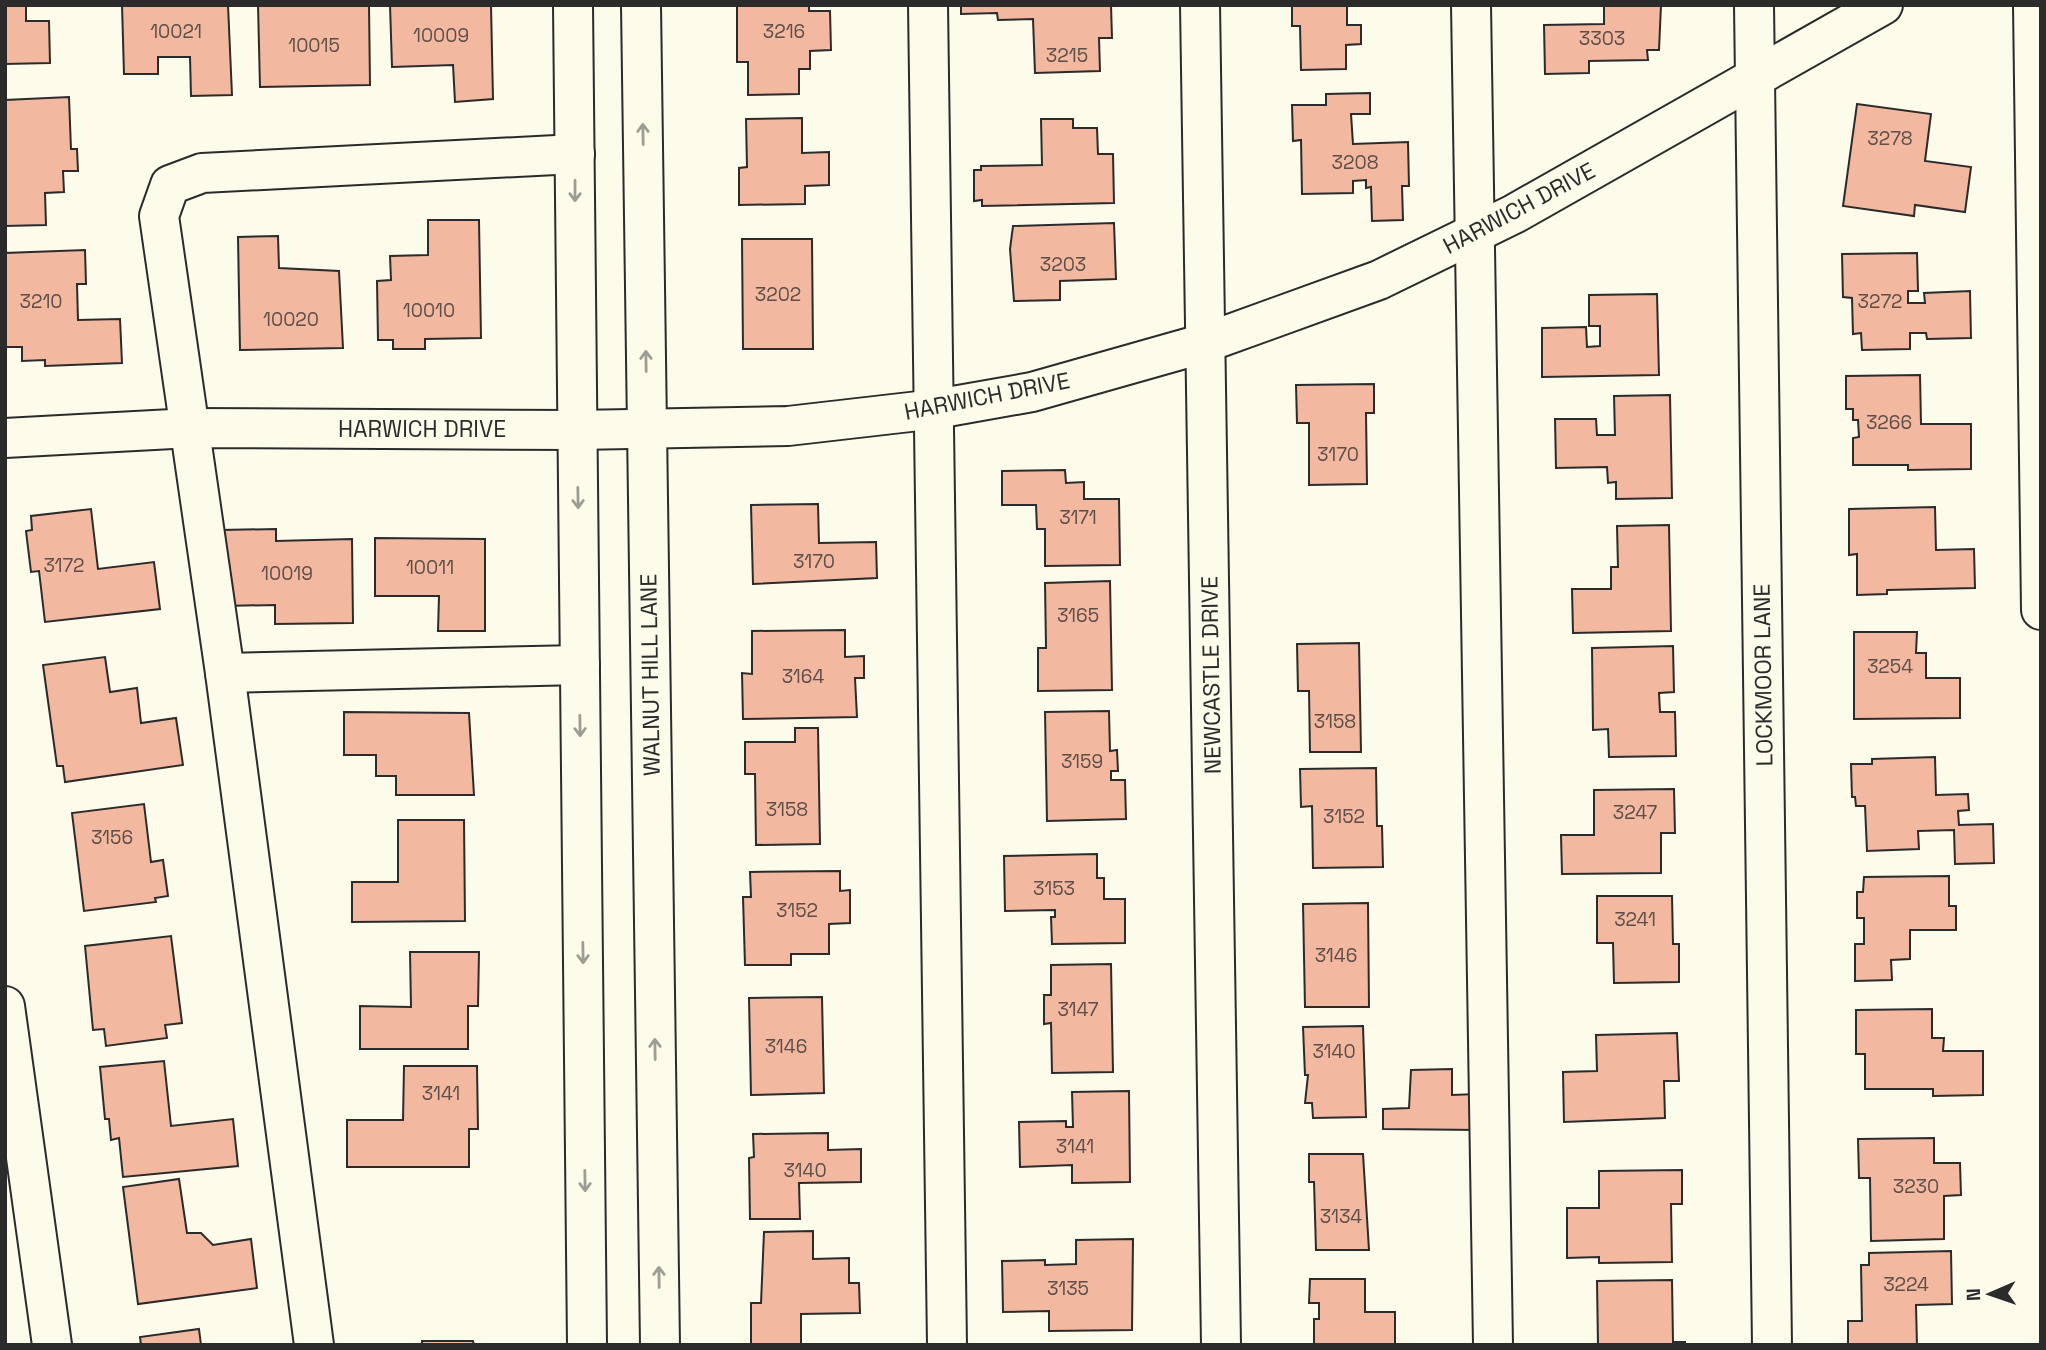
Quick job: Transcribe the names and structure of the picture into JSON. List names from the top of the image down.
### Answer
{
  "streets": {
    "street": [
      "HARWICH DRIVE",
      "WALNUT HILL LANE",
      "NEWCASTLE DRIVE",
      "LOCKMOOR LANE"
    ]
  },
  "crossings": [
    ["HARWICH DRIVE", "WALNUT HILL LANE"],
    ["HARWICH DRIVE", "NEWCASTLE DRIVE"],
    ["HARWICH DRIVE", "LOCKMOOR LANE"]
  ],
  "house_numbers": [
    "10021",
    "3216",
    "10009",
    "3303",
    "10015",
    "3215",
    "3278",
    "3208",
    "3203",
    "3202",
    "3210",
    "3272",
    "10010",
    "10020",
    "3266",
    "3170",
    "3171",
    "3170",
    "3172",
    "10011",
    "10019",
    "3165",
    "3254",
    "3164",
    "3158",
    "3159",
    "3158",
    "3247",
    "3152",
    "3156",
    "3153",
    "3152",
    "3241",
    "3146",
    "3147",
    "3146",
    "3140",
    "3141",
    "3141",
    "3140",
    "3230",
    "3134",
    "3224",
    "3135"
  ],
  "north": "left"
}
